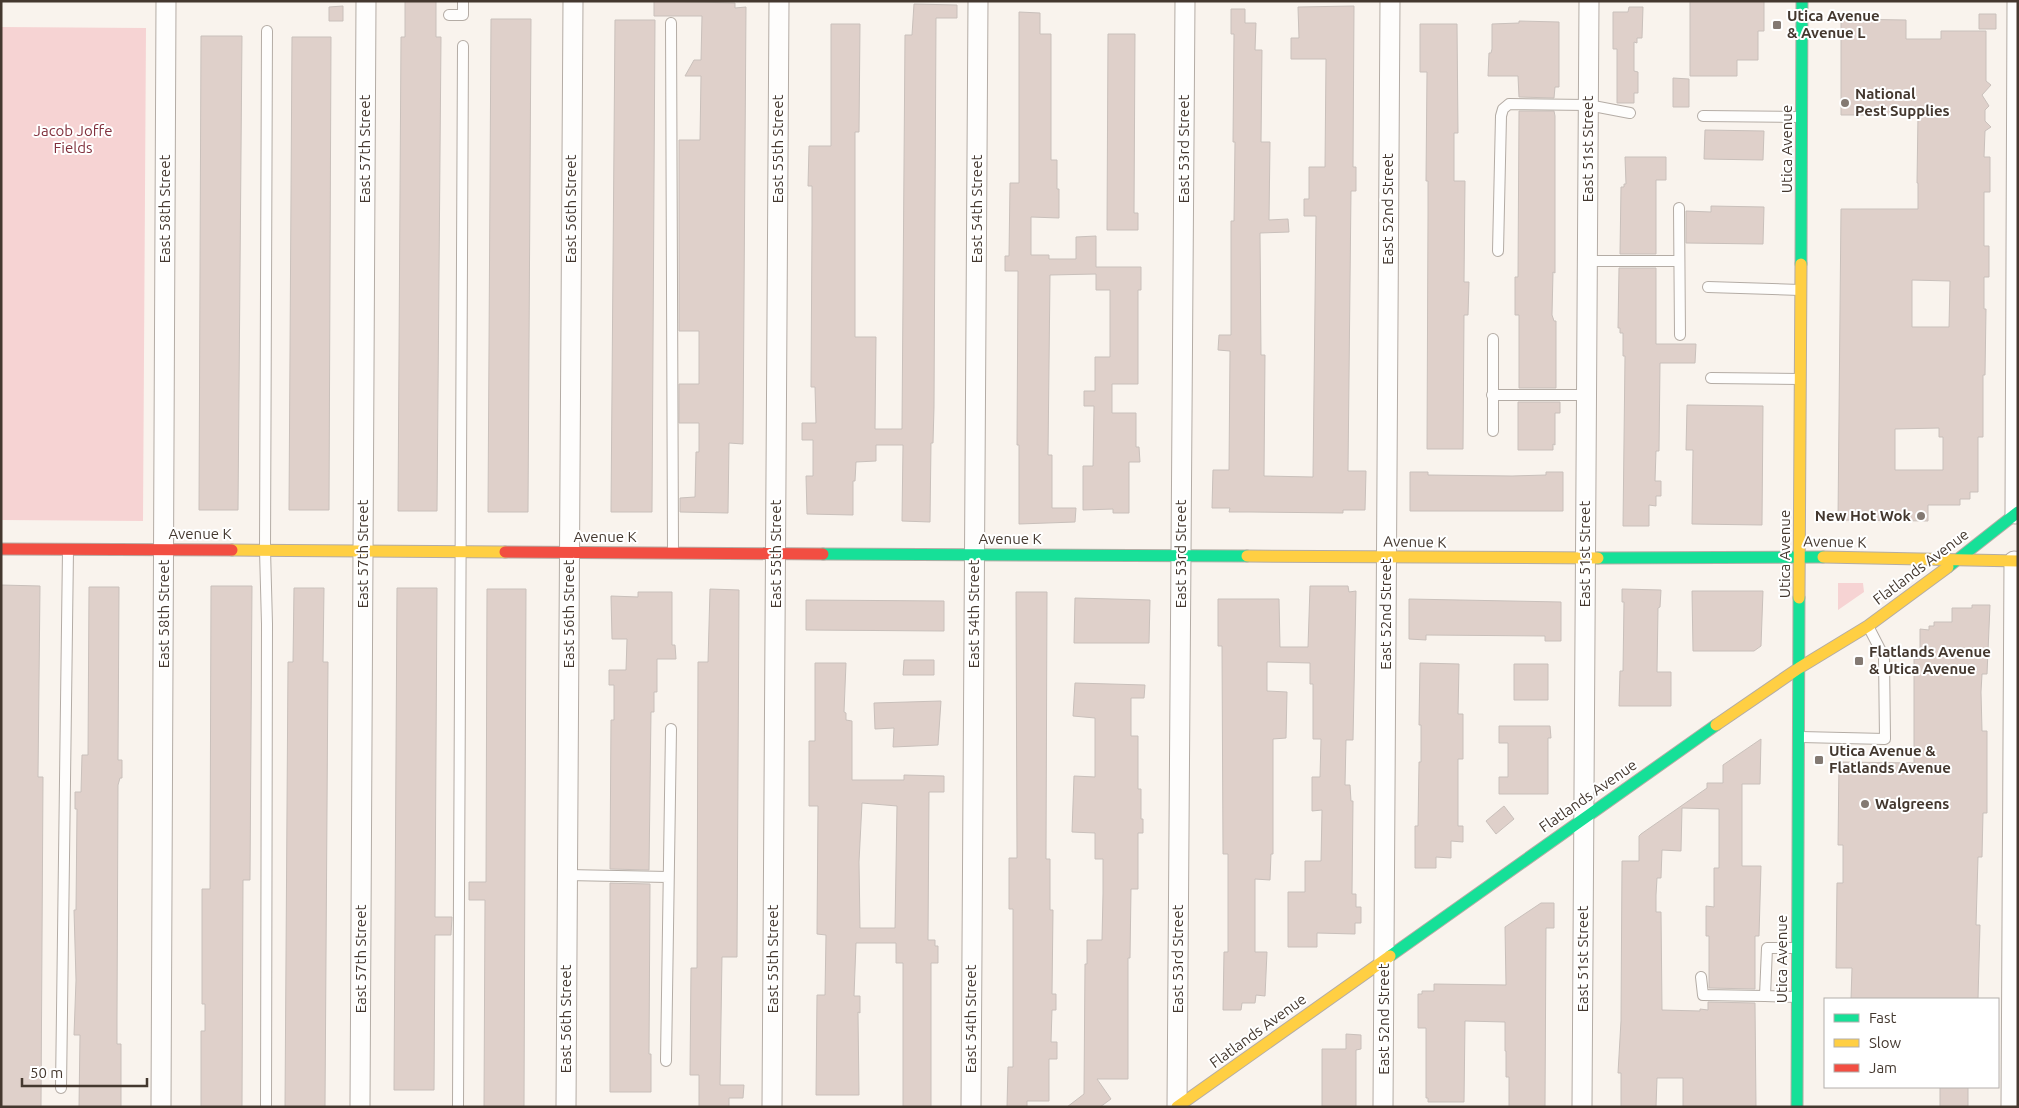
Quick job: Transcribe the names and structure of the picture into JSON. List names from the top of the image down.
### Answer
{
  "streets": {
    "main road": ["Utica Avenue", "Avenue K", "Flatlands Avenue"],
    "street": [
      "East 57th Street",
      "East 55th Street",
      "East 53rd Street",
      "East 51st Street",
      "East 58th Street",
      "East 56th Street",
      "East 54th Street",
      "East 52nd Street"
    ]
  },
  "crossings": [
    ["East 57th Street", "Avenue K"],
    ["East 55th Street", "Avenue K"],
    ["East 53rd Street", "Avenue K"],
    ["East 53rd Street", "Flatlands Avenue"],
    ["East 51st Street", "Avenue K"],
    ["East 51st Street", "Flatlands Avenue"],
    ["Utica Avenue", "Avenue K"],
    ["Utica Avenue", "Flatlands Avenue"],
    ["East 58th Street", "Avenue K"],
    ["East 56th Street", "Avenue K"],
    ["East 54th Street", "Avenue K"],
    ["East 52nd Street", "Avenue K"],
    ["East 52nd Street", "Flatlands Avenue"],
    ["Avenue K", "Flatlands Avenue"]
  ],
  "parks": ["Jacob Joffe Fields"],
  "places": {
    "transit": ["Utica Avenue & Avenue L", "Flatlands Avenue & Utica Avenue", "Utica Avenue & Flatlands Avenue"],
    "other": ["National Pest Supplies", "New Hot Wok", "Walgreens"]
  },
  "legend": ["Fast", "Slow", "Jam"],
  "scale_bar": "50 m"
}
